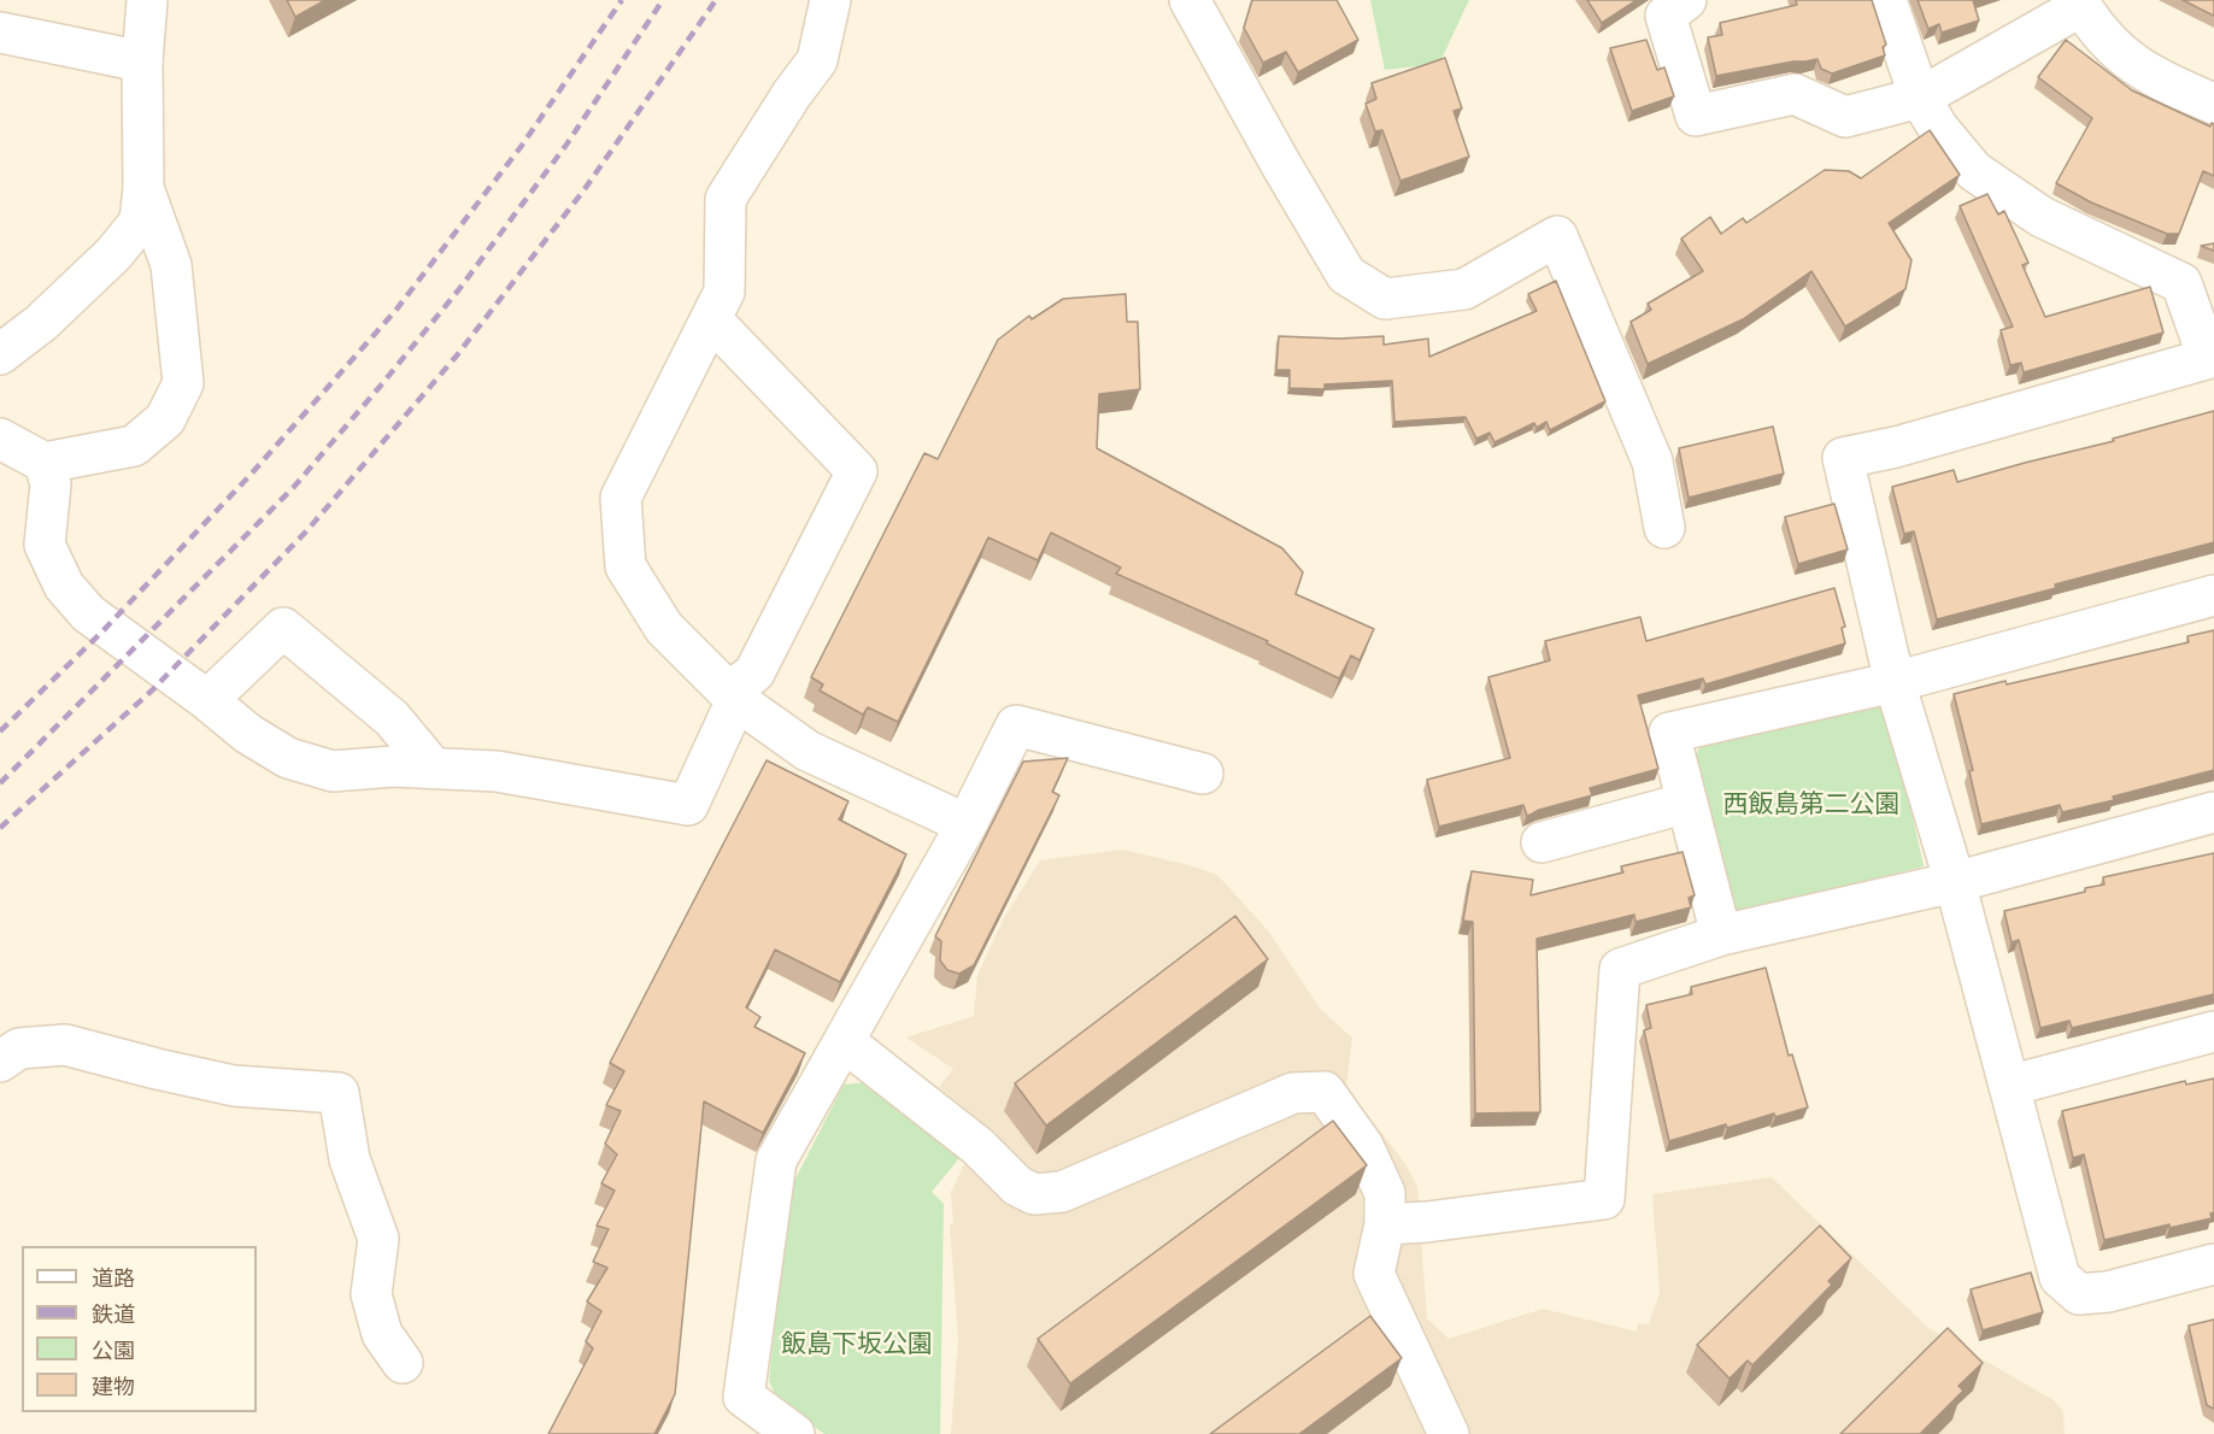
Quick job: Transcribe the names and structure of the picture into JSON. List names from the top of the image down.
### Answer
{
  "parks": ["西飯島第二公園", "飯島下坂公園"],
  "legend": [
    "道路",
    "鉄道",
    "公園",
    "建物"
  ]
}
